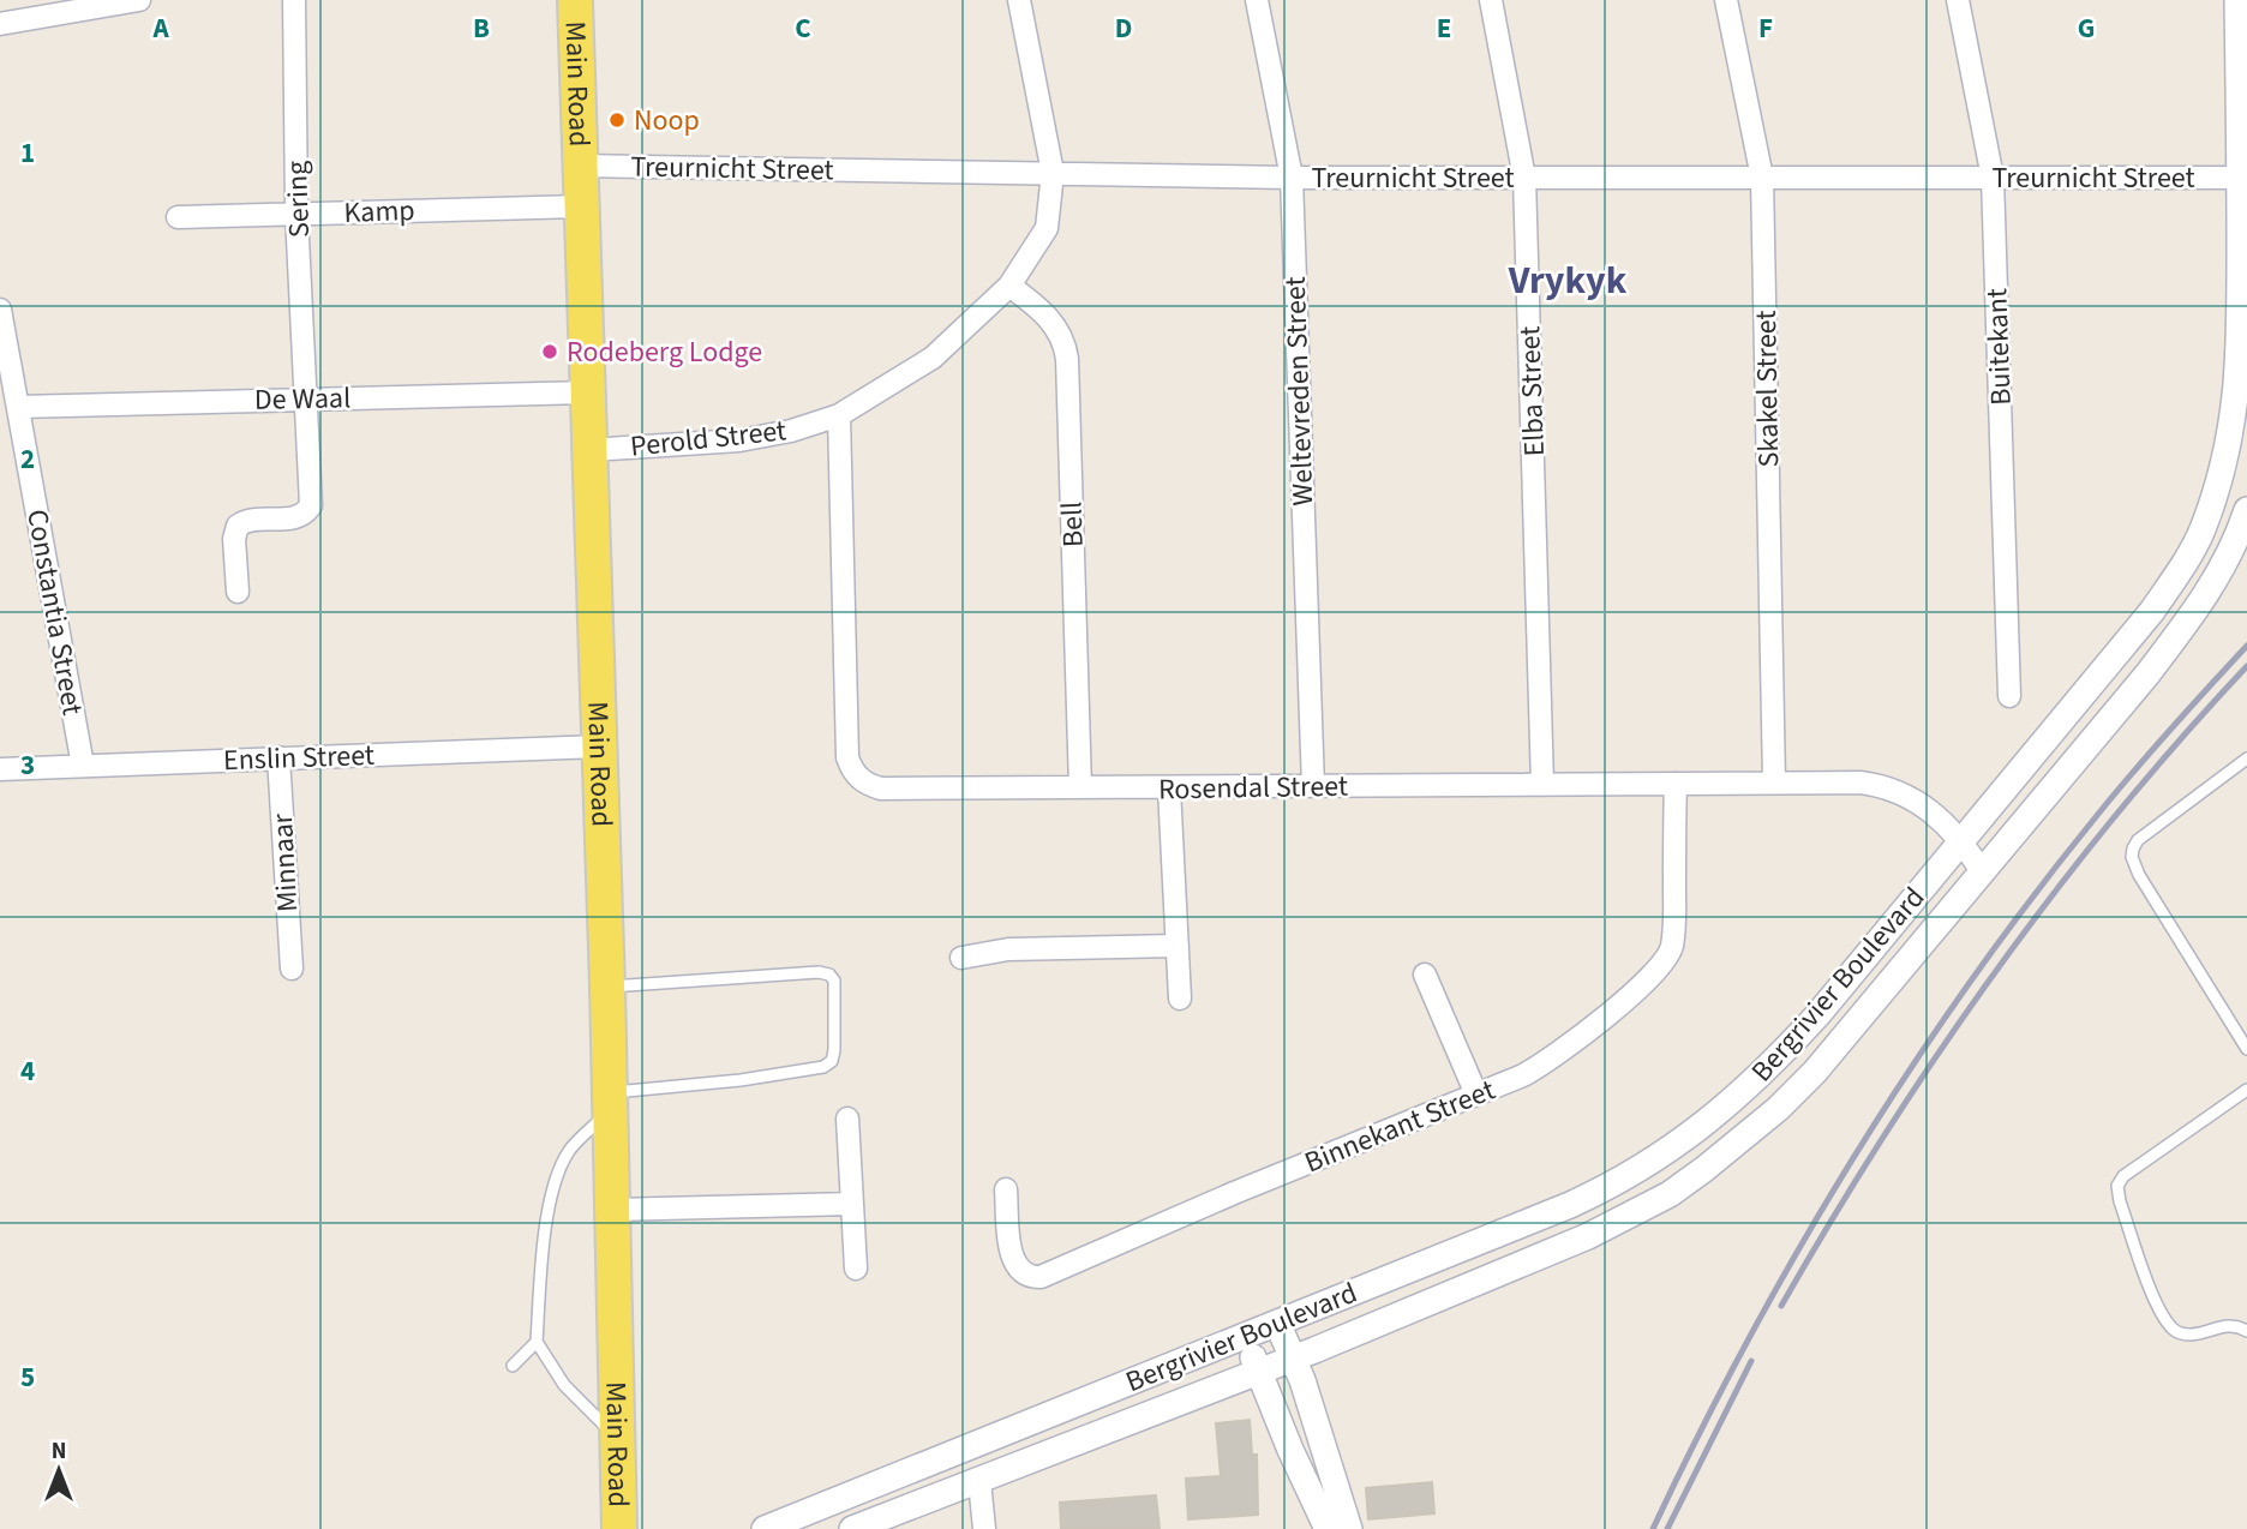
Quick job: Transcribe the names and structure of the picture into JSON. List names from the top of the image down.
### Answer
{
  "streets": {
    "main road": ["Main Road"],
    "street": [
      "Treurnicht Street",
      "Sering",
      "Kamp",
      "Buitekant",
      "Skakel Street",
      "Weltevreden Street",
      "Elba Street",
      "De Waal",
      "Perold Street",
      "Bell",
      "Constantia Street",
      "Enslin Street",
      "Rosendal Street",
      "Minnaar",
      "Bergrivier Boulevard",
      "Binnekant Street"
    ]
  },
  "crossings": [
    ["Main Road", "Treurnicht Street"],
    ["Main Road", "Kamp"],
    ["Main Road", "De Waal"],
    ["Main Road", "Perold Street"],
    ["Main Road", "Enslin Street"],
    ["Treurnicht Street", "Buitekant"],
    ["Treurnicht Street", "Skakel Street"],
    ["Treurnicht Street", "Weltevreden Street"],
    ["Treurnicht Street", "Elba Street"],
    ["Treurnicht Street", "Perold Street"],
    ["Treurnicht Street", "Bergrivier Boulevard"],
    ["Sering", "Kamp"],
    ["Sering", "De Waal"],
    ["Skakel Street", "Rosendal Street"],
    ["Weltevreden Street", "Rosendal Street"],
    ["Elba Street", "Rosendal Street"],
    ["De Waal", "Constantia Street"],
    ["Perold Street", "Bell"],
    ["Perold Street", "Rosendal Street"],
    ["Bell", "Rosendal Street"],
    ["Constantia Street", "Enslin Street"],
    ["Enslin Street", "Minnaar"],
    ["Rosendal Street", "Bergrivier Boulevard"],
    ["Rosendal Street", "Binnekant Street"]
  ],
  "districts": ["Vrykyk"],
  "places": ["Noop", "Rodeberg Lodge"],
  "north": "top",
  "grid": {
    "columns": [
      "A",
      "B",
      "C",
      "D",
      "E",
      "F",
      "G"
    ],
    "rows": [
      "1",
      "2",
      "3",
      "4",
      "5"
    ]
  }
}
